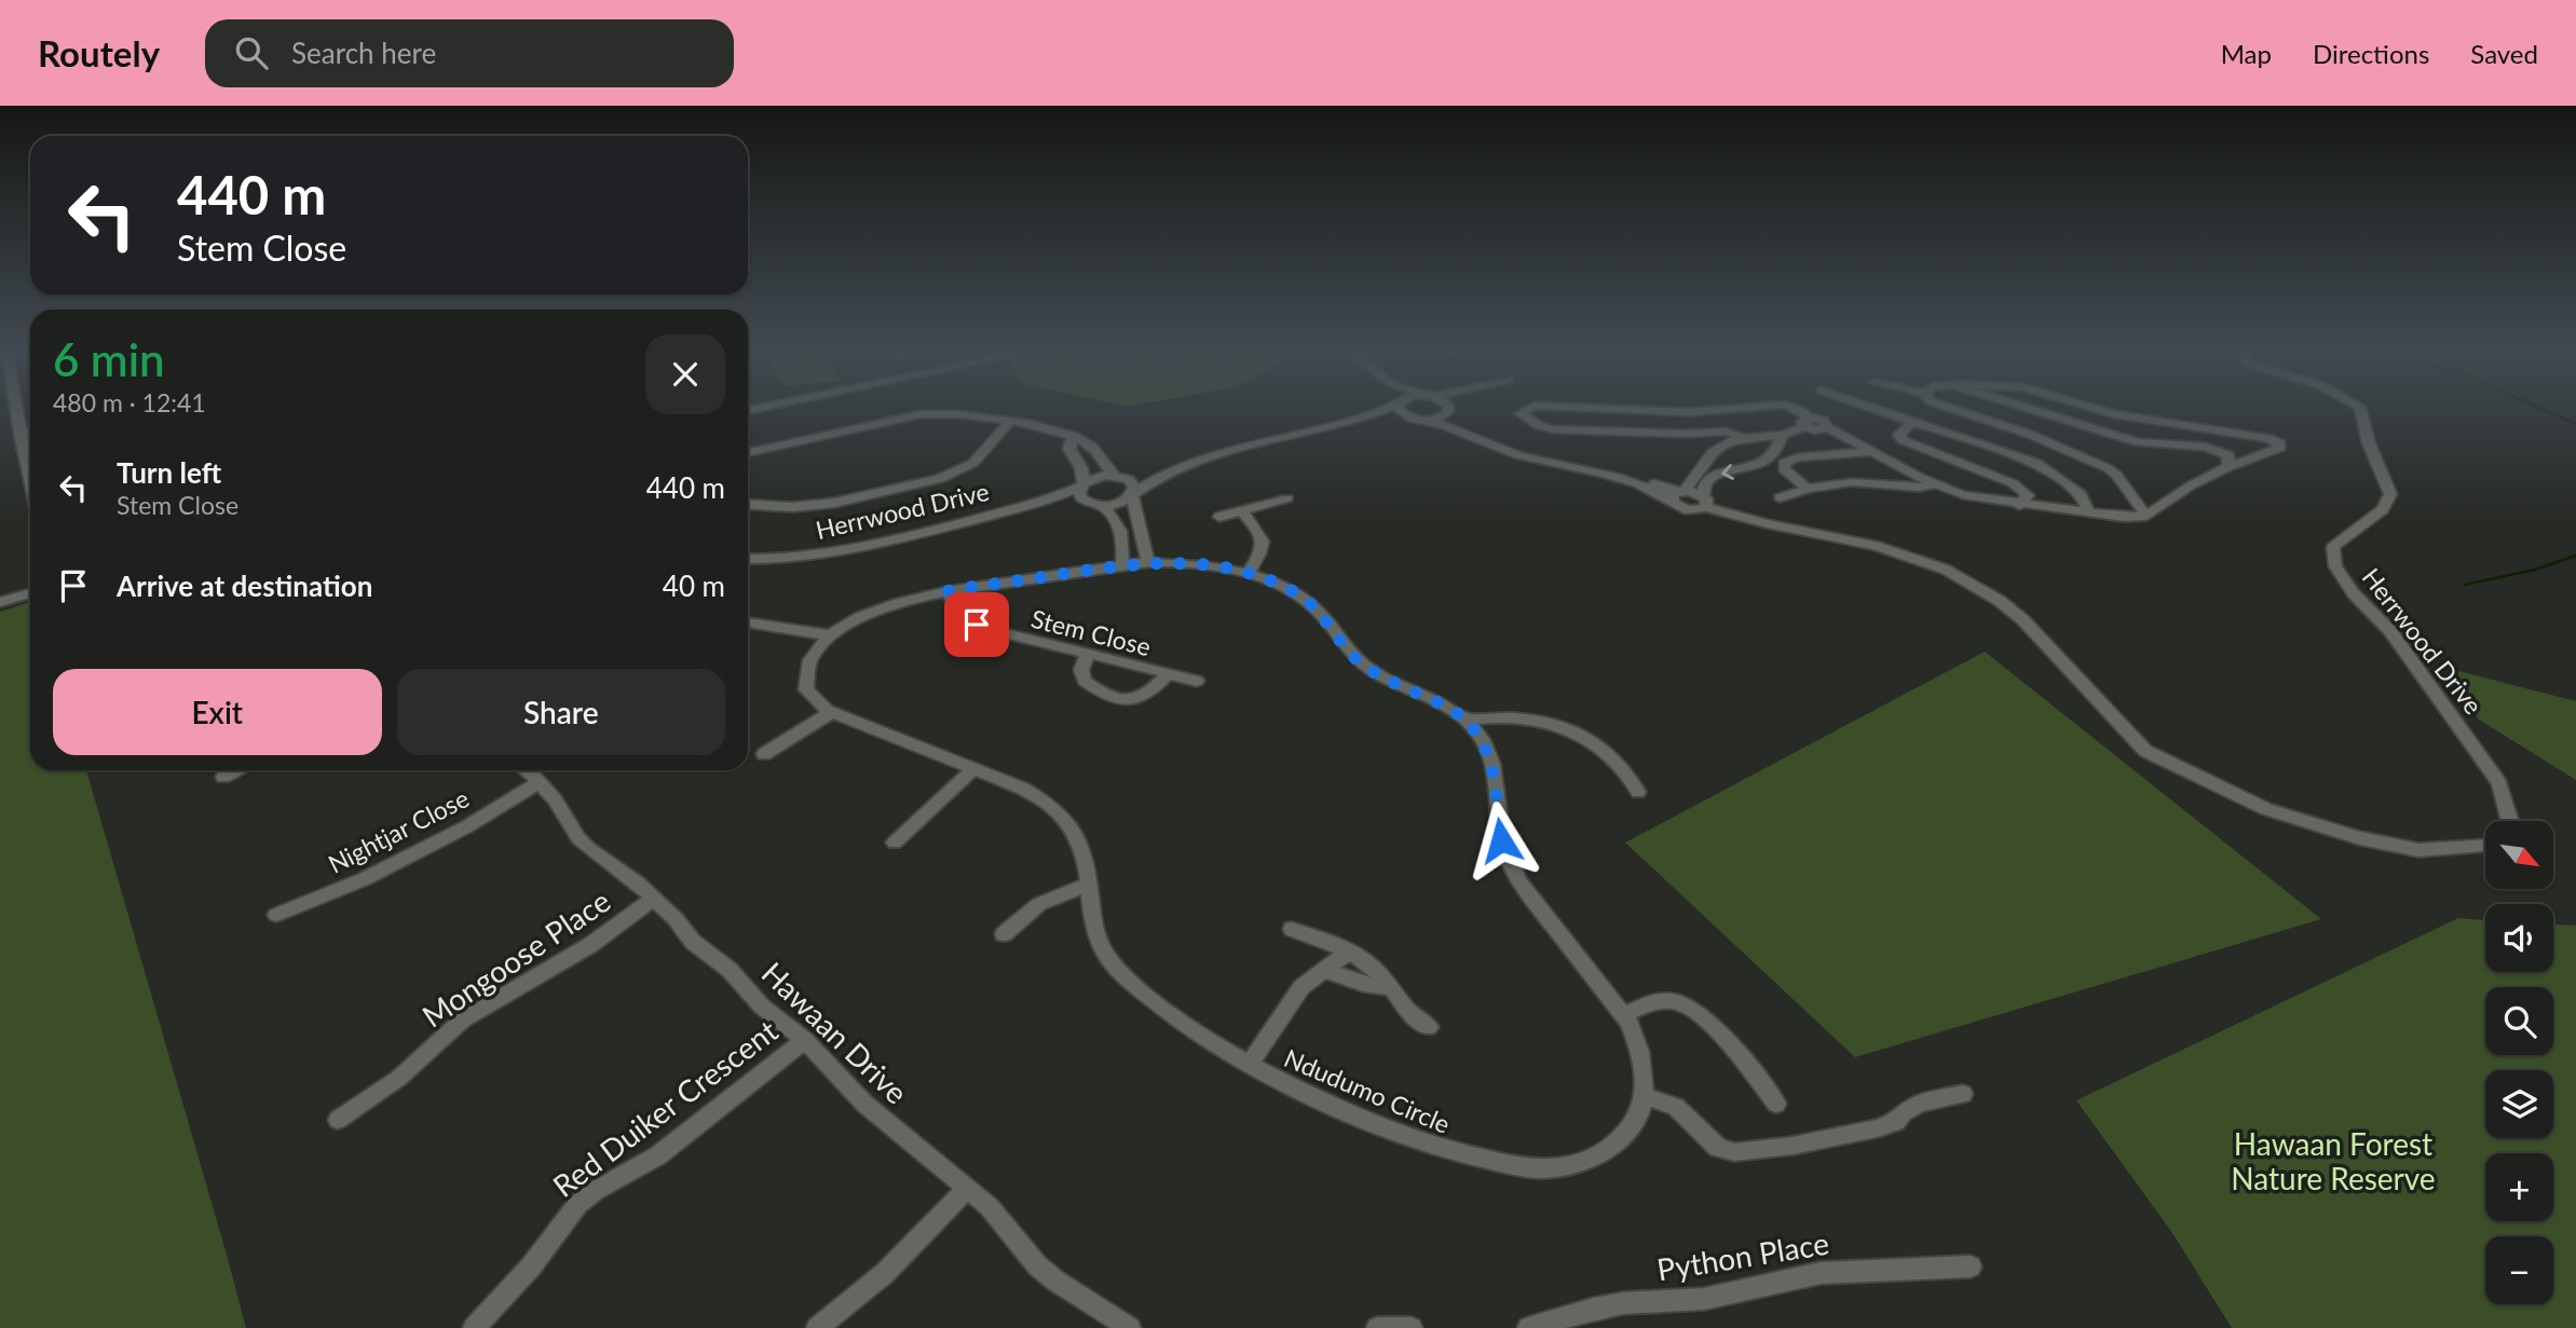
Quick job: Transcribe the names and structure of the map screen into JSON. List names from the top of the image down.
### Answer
{
  "streets": {
    "street": [
      "Herrwood Drive",
      "Stem Close",
      "Nightjar Close",
      "Mongoose Place",
      "Hawaan Drive",
      "Ndudumo Circle",
      "Red Duiker Crescent",
      "Python Place"
    ]
  },
  "crossings": [
    ["Stem Close", "Ndudumo Circle"],
    ["Nightjar Close", "Hawaan Drive"],
    ["Mongoose Place", "Hawaan Drive"],
    ["Hawaan Drive", "Red Duiker Crescent"]
  ],
  "parks": ["Hawaan Forest Nature Reserve"],
  "north": "bottom right",
  "page": {
    "header": "Routely",
    "search": "Search here",
    "nav": ["Map", "Directions", "Saved"],
    "turn": ["440 m", "Stem Close"],
    "heading": ["6 min", "480 m · 12:41"],
    "list": [
      {
        "name": "Turn left",
        "note": "Stem Close",
        "value": "440 m"
      },
      {
        "name": "Arrive at destination",
        "value": "40 m"
      }
    ],
    "buttons": ["Exit", "Share"],
    "map_buttons": ["+", "−"]
  }
}
